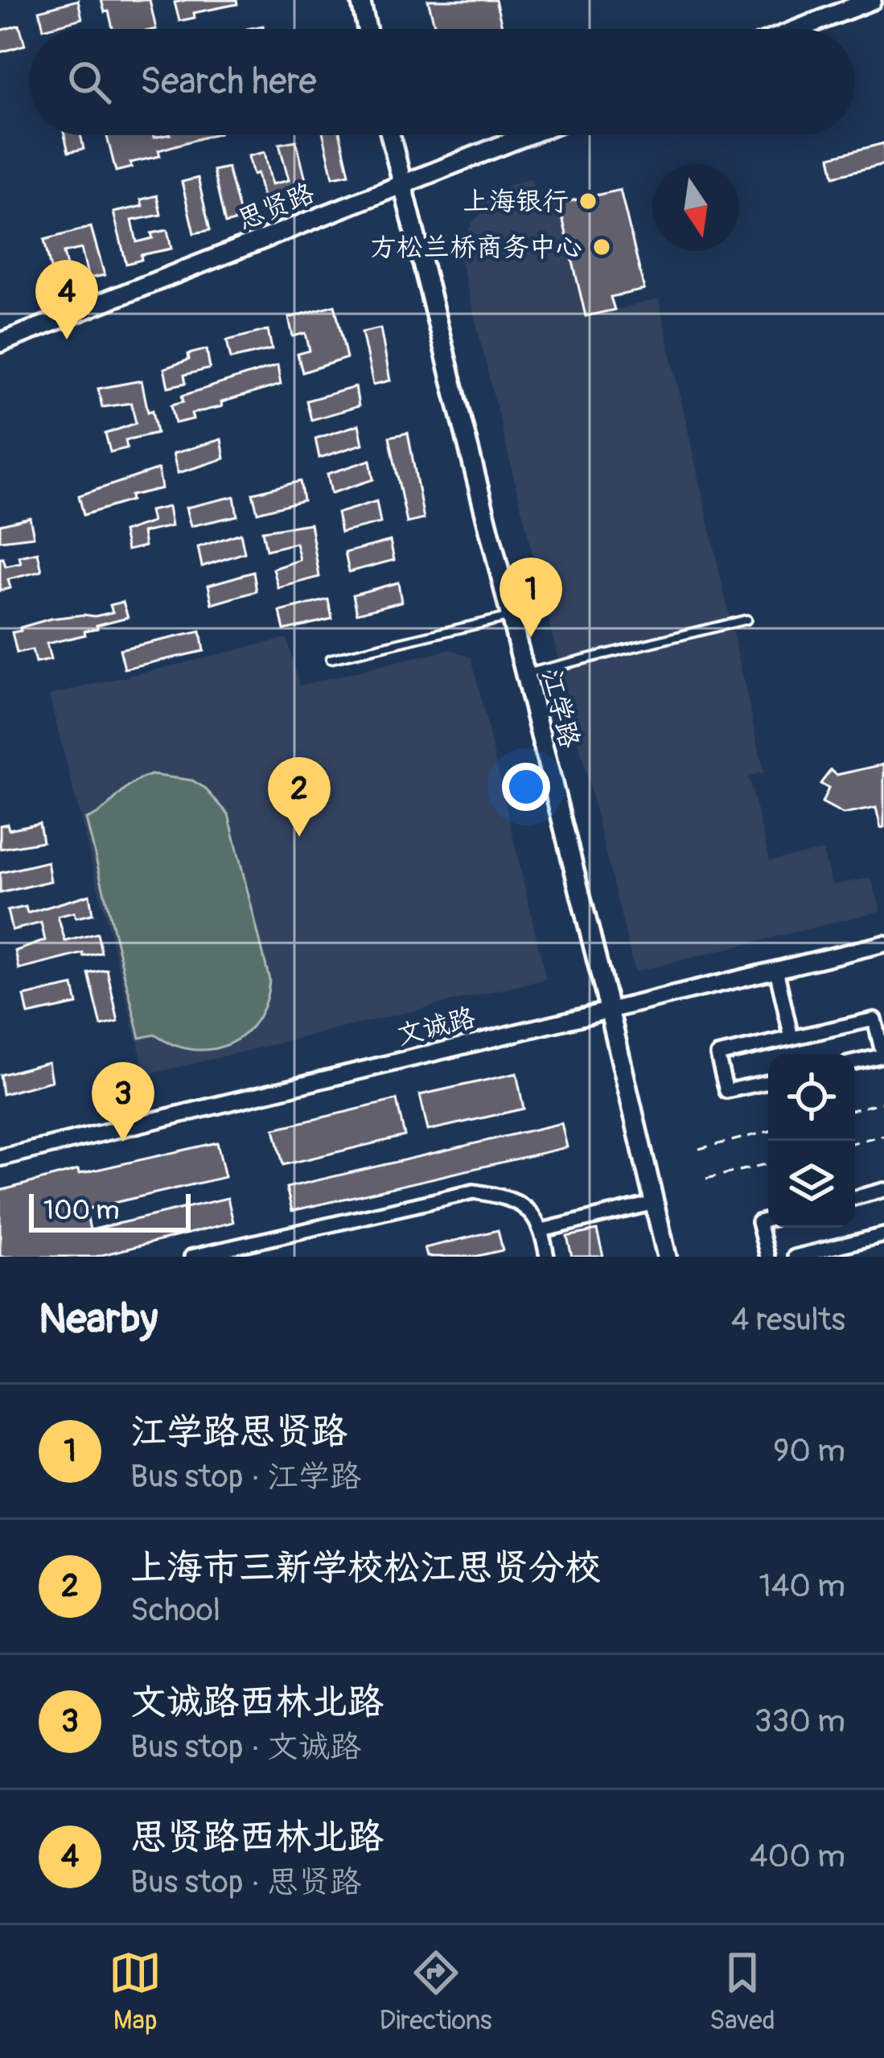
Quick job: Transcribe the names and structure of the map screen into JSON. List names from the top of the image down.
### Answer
{
  "streets": {
    "main road": ["思贤路", "江学路"],
    "street": ["文诚路"]
  },
  "crossings": [
    ["思贤路", "江学路"],
    ["江学路", "文诚路"]
  ],
  "places": ["上海银行", "方松兰桥商务中心"],
  "scale_bar": "100 m",
  "north": "bottom",
  "page": {
    "search": "Search here",
    "pins": [
      "4",
      "1",
      "2",
      "3"
    ],
    "scale": "100 m",
    "heading": ["Nearby", "4 results"],
    "list": [
      {
        "mark": "1",
        "name": "江学路思贤路",
        "note": "Bus stop · 江学路",
        "value": "90 m"
      },
      {
        "mark": "2",
        "name": "上海市三新学校松江思贤分校",
        "note": "School",
        "value": "140 m"
      },
      {
        "mark": "3",
        "name": "文诚路西林北路",
        "note": "Bus stop · 文诚路",
        "value": "330 m"
      },
      {
        "mark": "4",
        "name": "思贤路西林北路",
        "note": "Bus stop · 思贤路",
        "value": "400 m"
      }
    ],
    "nav": ["Map", "Directions", "Saved"]
  }
}
